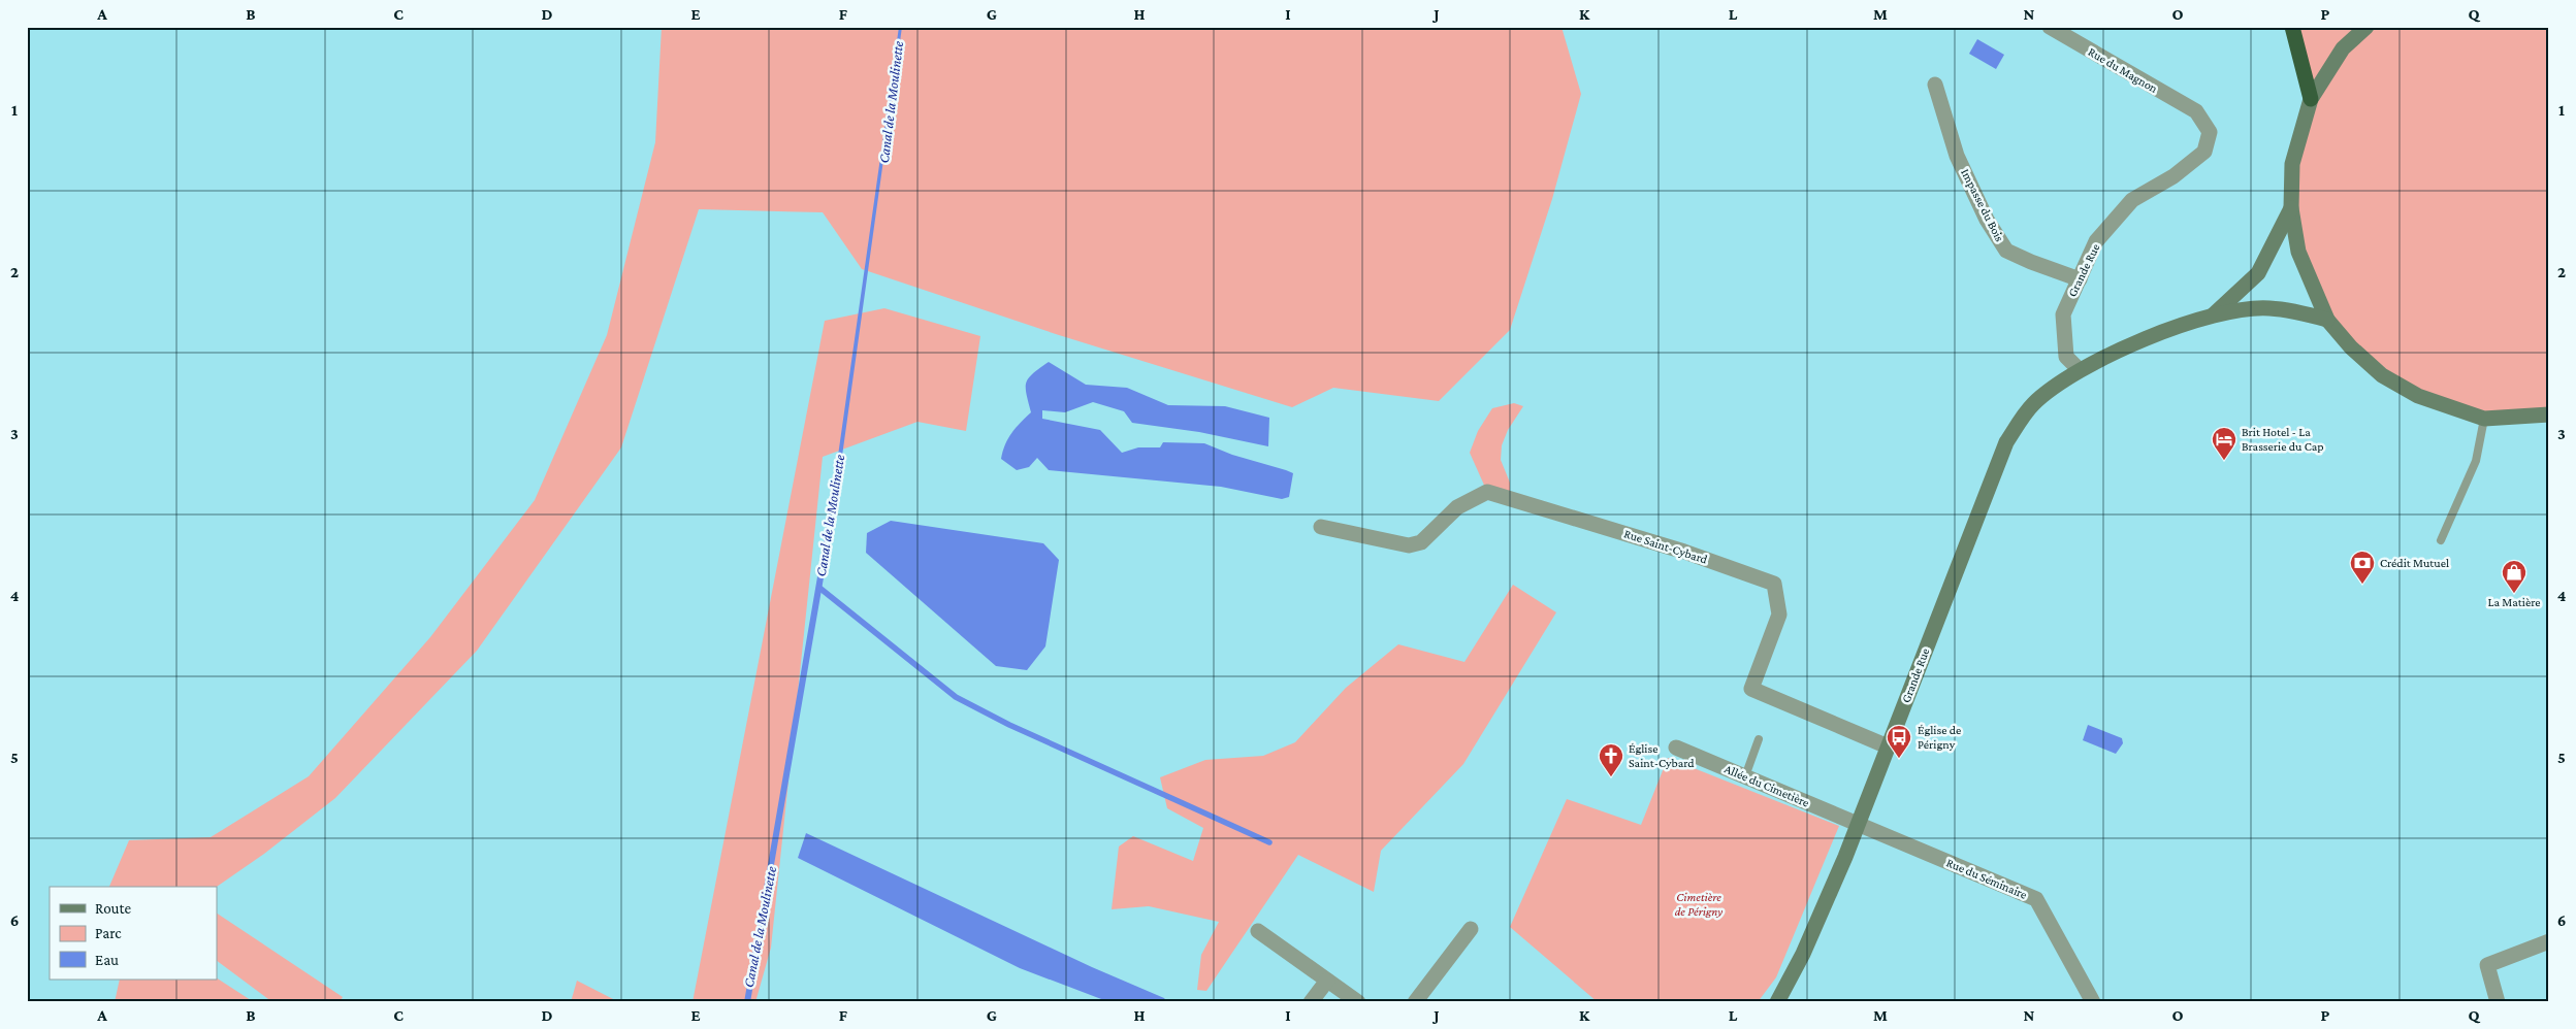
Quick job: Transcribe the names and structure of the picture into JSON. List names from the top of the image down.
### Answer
{
  "streets": {
    "street": [
      "Rue du Magnon",
      "Impasse du Bois",
      "Grande Rue",
      "Rue Saint-Cybard",
      "Allée du Cimetière",
      "Rue du Séminaire"
    ]
  },
  "crossings": [
    ["Rue du Magnon", "Grande Rue"],
    ["Impasse du Bois", "Grande Rue"],
    ["Grande Rue", "Rue Saint-Cybard"],
    ["Grande Rue", "Allée du Cimetière"],
    ["Grande Rue", "Rue du Séminaire"],
    ["Allée du Cimetière", "Rue du Séminaire"]
  ],
  "water": ["Canal de la Moulinette"],
  "parks": ["Cimetière de Périgny"],
  "places": {
    "hotel": ["Brit Hotel - La Brasserie du Cap"],
    "bank": ["Crédit Mutuel"],
    "shop": ["La Matière"],
    "bus stop": ["Église de Périgny"],
    "church": ["Église Saint-Cybard"]
  },
  "legend": ["Route", "Parc", "Eau"],
  "grid": {
    "columns": [
      "A",
      "B",
      "C",
      "D",
      "E",
      "F",
      "G",
      "H",
      "I",
      "J",
      "K",
      "L",
      "M",
      "N",
      "O",
      "P",
      "Q"
    ],
    "rows": [
      "1",
      "2",
      "3",
      "4",
      "5",
      "6"
    ]
  }
}
